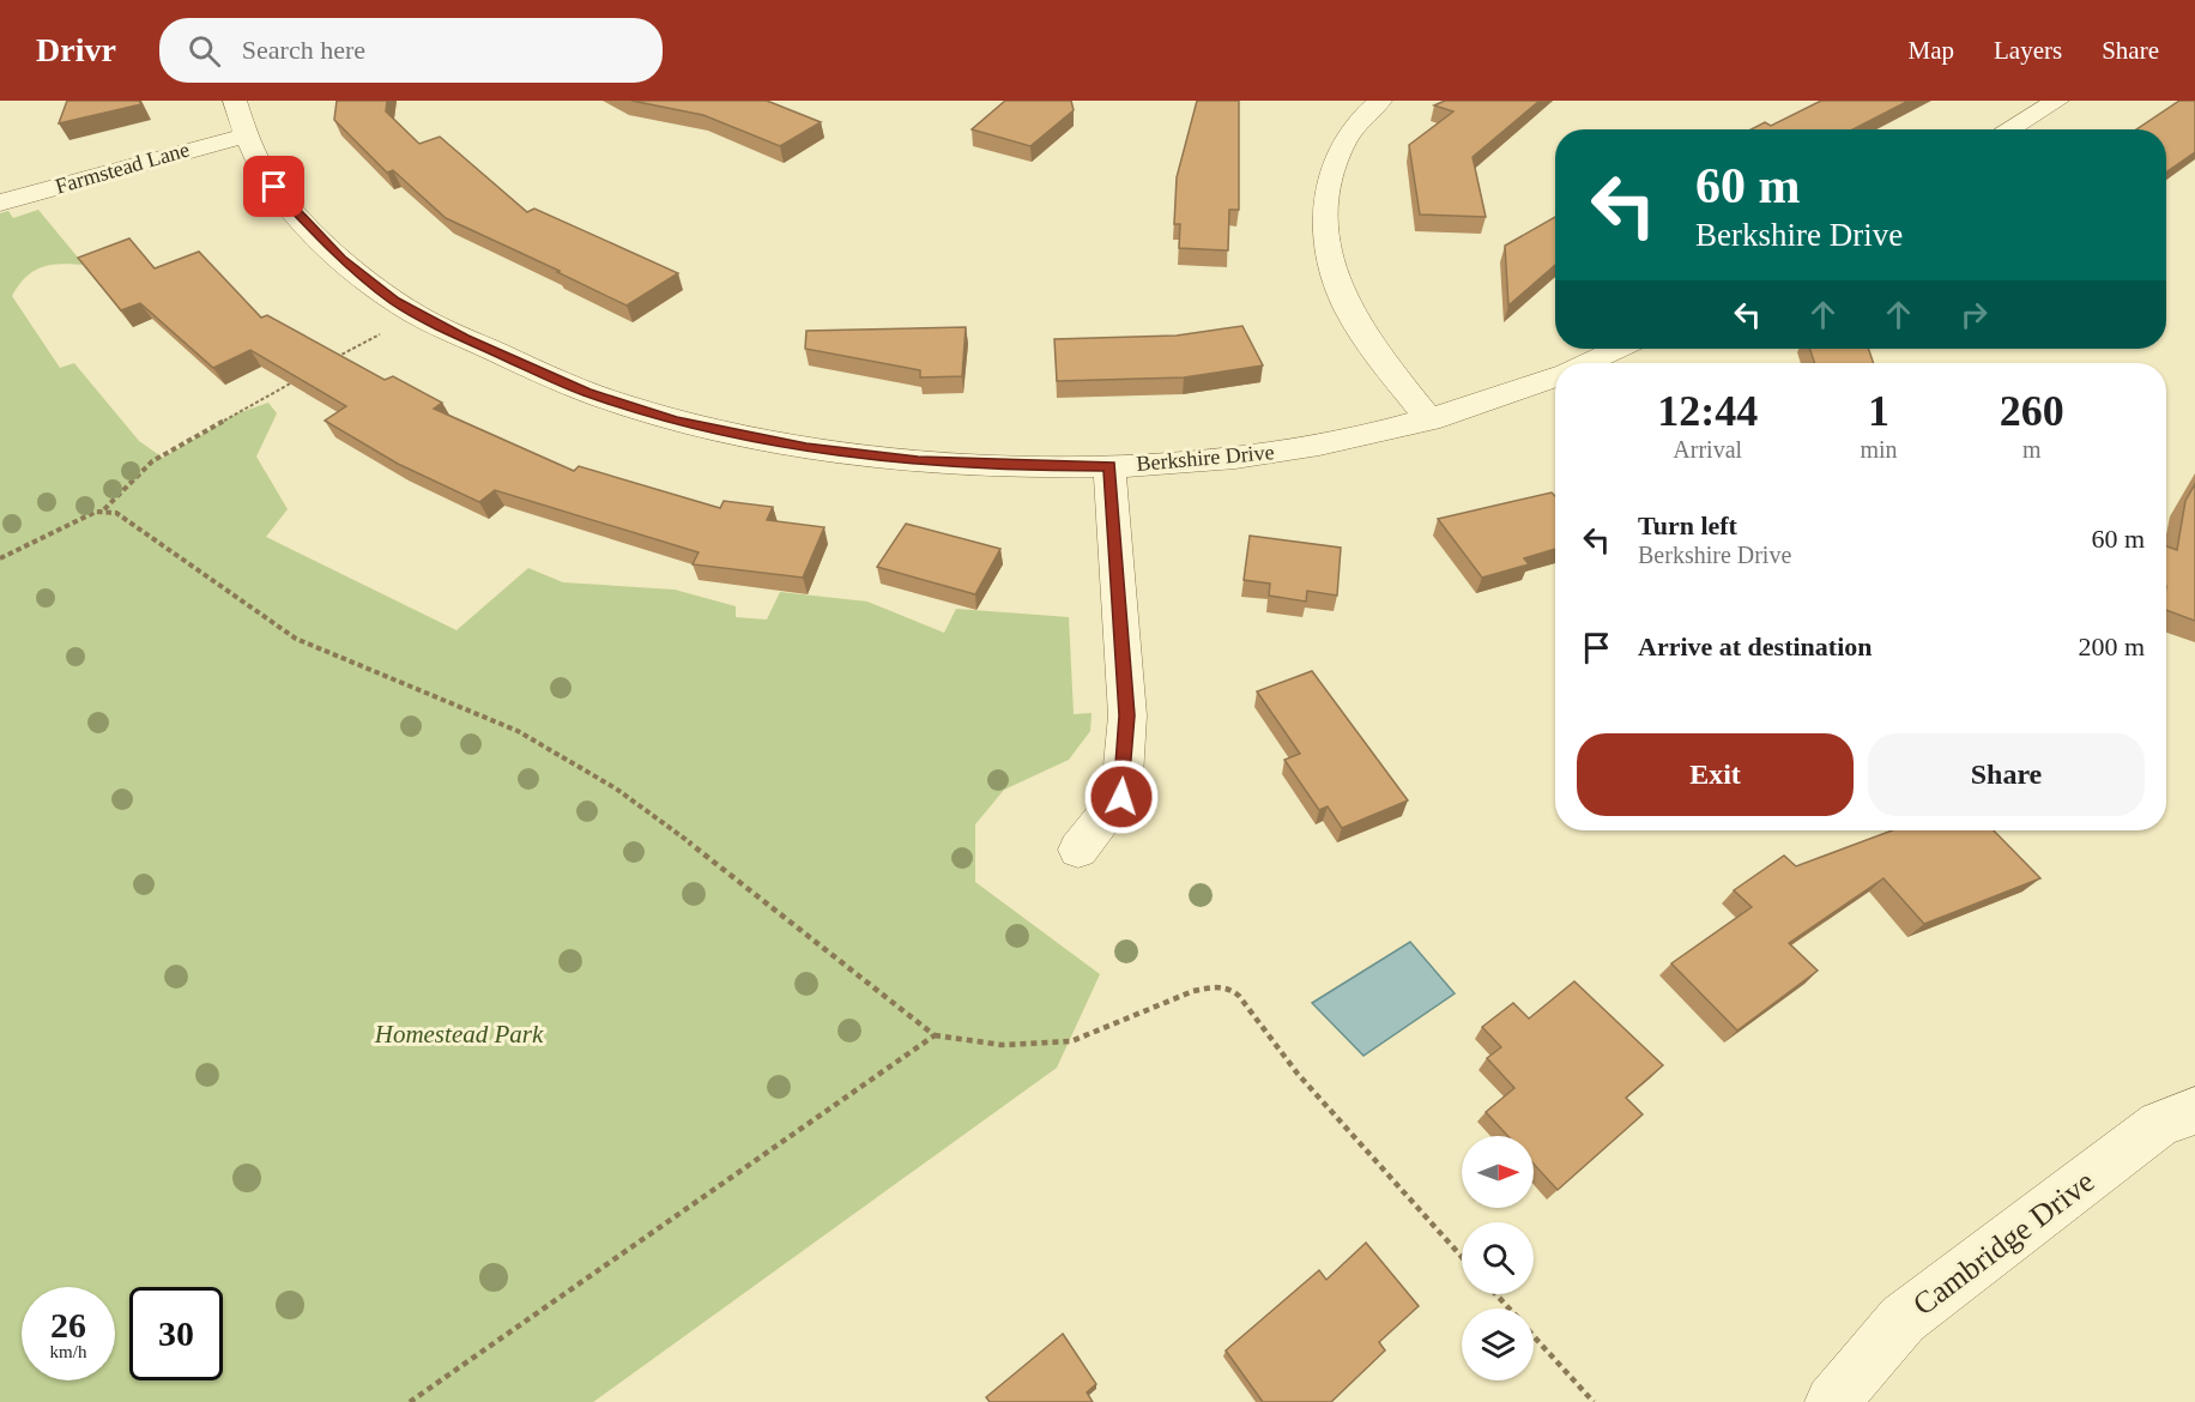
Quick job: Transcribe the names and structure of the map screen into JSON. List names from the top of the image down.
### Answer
{
  "streets": {
    "street": ["Farmstead Lane", "Berkshire Drive", "Cambridge Drive"]
  },
  "crossings": [
    ["Farmstead Lane", "Berkshire Drive"]
  ],
  "parks": ["Homestead Park"],
  "north": "right",
  "page": {
    "header": "Drivr",
    "search": "Search here",
    "nav": ["Map", "Layers", "Share"],
    "turn": ["60 m", "Berkshire Drive"],
    "eta": [
      "12:44",
      "Arrival",
      "1",
      "min",
      "260",
      "m"
    ],
    "list": [
      {
        "name": "Turn left",
        "note": "Berkshire Drive",
        "value": "60 m"
      },
      {
        "name": "Arrive at destination",
        "value": "200 m"
      }
    ],
    "buttons": ["Exit", "Share"],
    "speed": "26 km/h",
    "limit": "30"
  }
}
